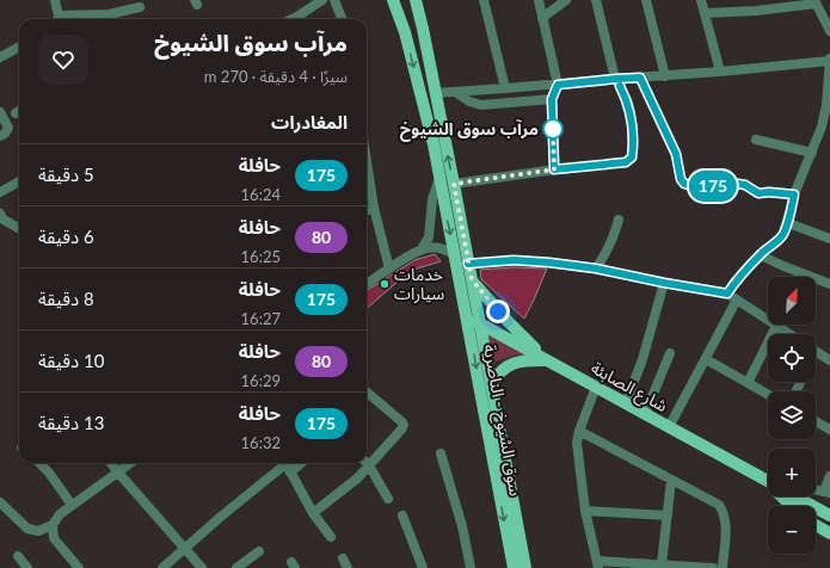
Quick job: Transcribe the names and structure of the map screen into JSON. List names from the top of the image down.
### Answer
{
  "streets": {
    "main road": ["شارع الصابئة", "سوق الشيوخ - الناصرية"]
  },
  "crossings": [
    ["شارع الصابئة", "سوق الشيوخ - الناصرية"]
  ],
  "places": ["مرآب سوق الشيوخ", "خدمات سيارات"],
  "lines": ["bus line 175"],
  "north": "top right",
  "page": {
    "on_map": "175",
    "heading": [
      ["مرآب سوق الشيوخ", "سيرًا · 4 دقيقة · 270 m"],
      "المغادرات"
    ],
    "list": [
      {
        "mark": "175",
        "name": "حافلة",
        "note": "16:24",
        "value": "5 دقيقة"
      },
      {
        "mark": "80",
        "name": "حافلة",
        "note": "16:25",
        "value": "6 دقيقة"
      },
      {
        "mark": "175",
        "name": "حافلة",
        "note": "16:27",
        "value": "8 دقيقة"
      },
      {
        "mark": "80",
        "name": "حافلة",
        "note": "16:29",
        "value": "10 دقيقة"
      },
      {
        "mark": "175",
        "name": "حافلة",
        "note": "16:32",
        "value": "13 دقيقة"
      }
    ],
    "map_buttons": ["+", "−"]
  }
}
